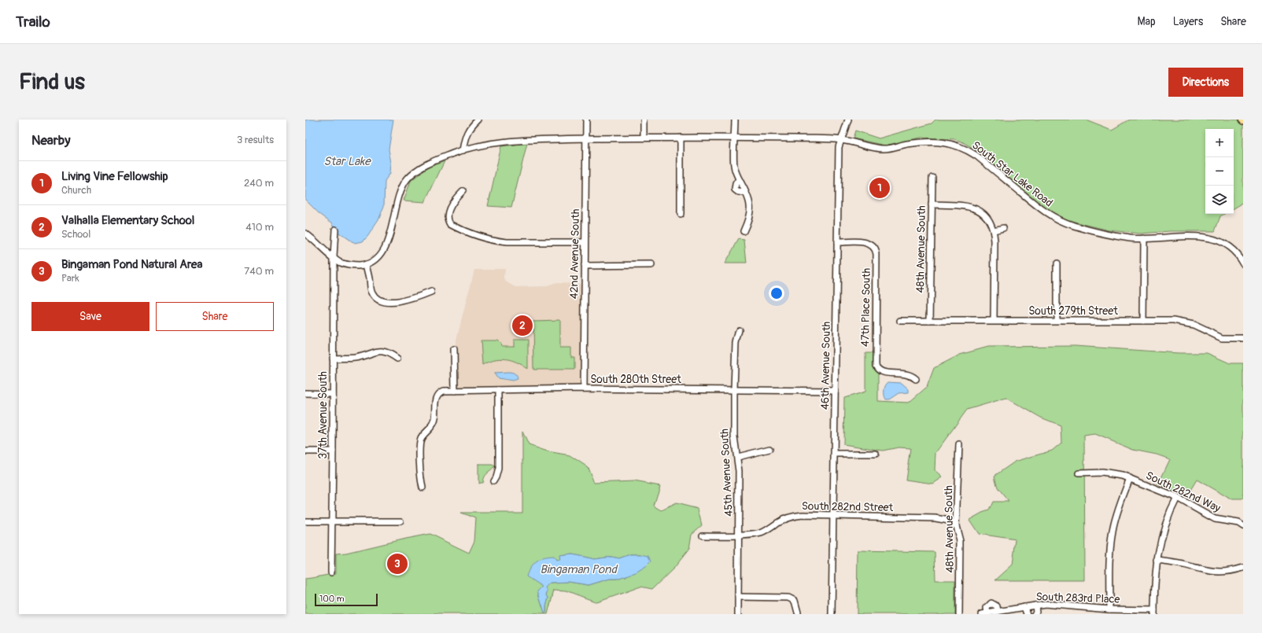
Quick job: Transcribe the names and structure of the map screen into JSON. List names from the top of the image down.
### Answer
{
  "streets": {
    "street": [
      "South Star Lake Road",
      "48th Avenue South",
      "42nd Avenue South",
      "47th Place South",
      "South 279th Street",
      "46th Avenue South",
      "South 280th Street",
      "37th Avenue South",
      "45th Avenue South",
      "South 282nd Way",
      "South 282nd Street",
      "South 283rd Place"
    ]
  },
  "crossings": [
    ["South Star Lake Road", "42nd Avenue South"],
    ["South Star Lake Road", "46th Avenue South"],
    ["48th Avenue South", "South 279th Street"],
    ["48th Avenue South", "South 282nd Street"],
    ["42nd Avenue South", "South 280th Street"],
    ["47th Place South", "46th Avenue South"],
    ["46th Avenue South", "South 280th Street"],
    ["46th Avenue South", "South 282nd Street"],
    ["South 280th Street", "45th Avenue South"],
    ["45th Avenue South", "South 282nd Street"]
  ],
  "water": ["Star Lake", "Bingaman Pond"],
  "scale_bar": "100 m",
  "page": {
    "header": "Trailo",
    "nav": ["Map", "Layers", "Share"],
    "buttons": [
      "Directions",
      ["Save", "Share"]
    ],
    "title": "Find us",
    "heading": ["Nearby", "3 results"],
    "map_buttons": ["+", "−"],
    "list": [
      {
        "mark": "1",
        "name": "Living Vine Fellowship",
        "note": "Church",
        "value": "240 m"
      },
      {
        "mark": "2",
        "name": "Valhalla Elementary School",
        "note": "School",
        "value": "410 m"
      },
      {
        "mark": "3",
        "name": "Bingaman Pond Natural Area",
        "note": "Park",
        "value": "740 m"
      }
    ],
    "pins": ["1", "2", "3"],
    "scale": "100 m"
  }
}
